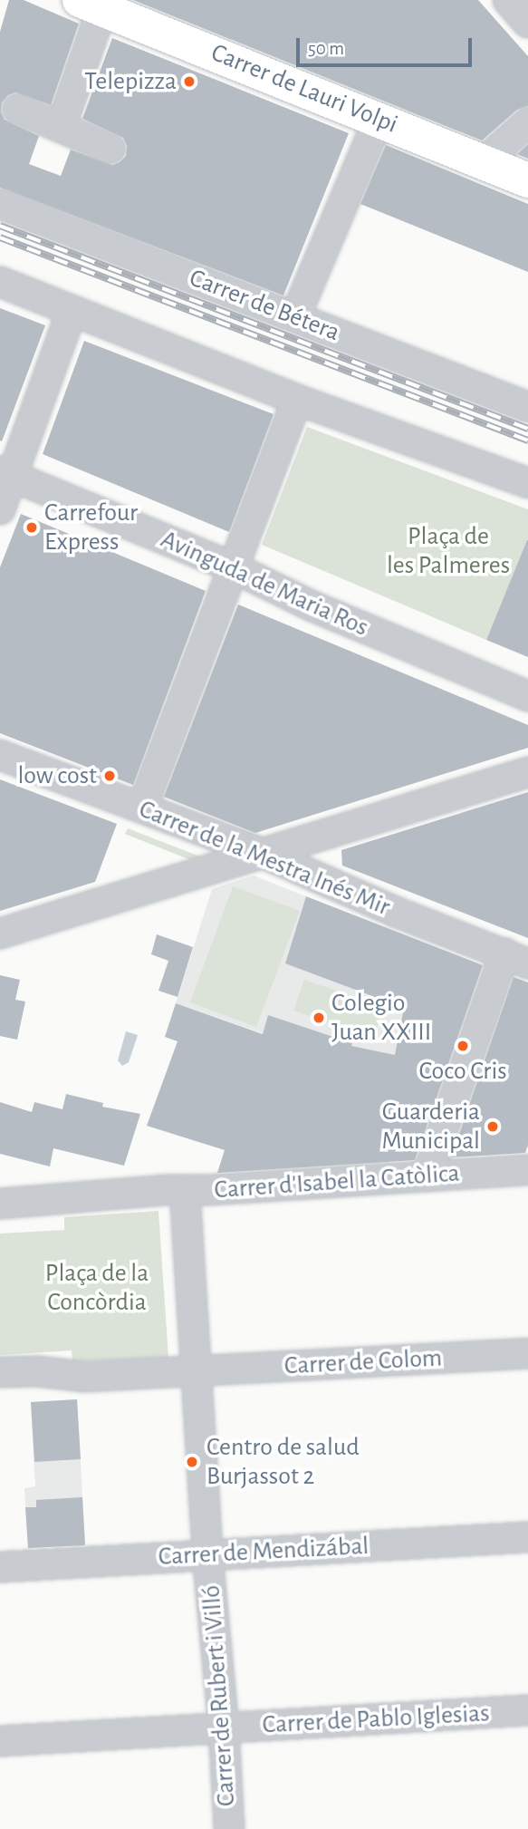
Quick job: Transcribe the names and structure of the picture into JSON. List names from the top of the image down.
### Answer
{
  "streets": {
    "street": [
      "Carrer de Lauri Volpi",
      "Carrer de Bétera",
      "Avinguda de Maria Ros",
      "Carrer de la Mestra Inés Mir",
      "Carrer d'Isabel la Catòlica",
      "Carrer de Colom",
      "Carrer de Mendizábal",
      "Carrer de Rubert i Villó",
      "Carrer de Pablo Iglesias"
    ]
  },
  "crossings": [
    ["Carrer de Colom", "Carrer de Rubert i Villó"],
    ["Carrer de Mendizábal", "Carrer de Rubert i Villó"],
    ["Carrer de Rubert i Villó", "Carrer de Pablo Iglesias"]
  ],
  "parks": ["Plaça de les Palmeres", "Plaça de la Concòrdia"],
  "places": [
    "Telepizza",
    "Carrefour Express",
    "low cost",
    "Colegio Juan XXIII",
    "Coco Cris",
    "Guarderia Municipal",
    "Centro de salud Burjassot 2"
  ],
  "scale_bar": "50 m"
}
